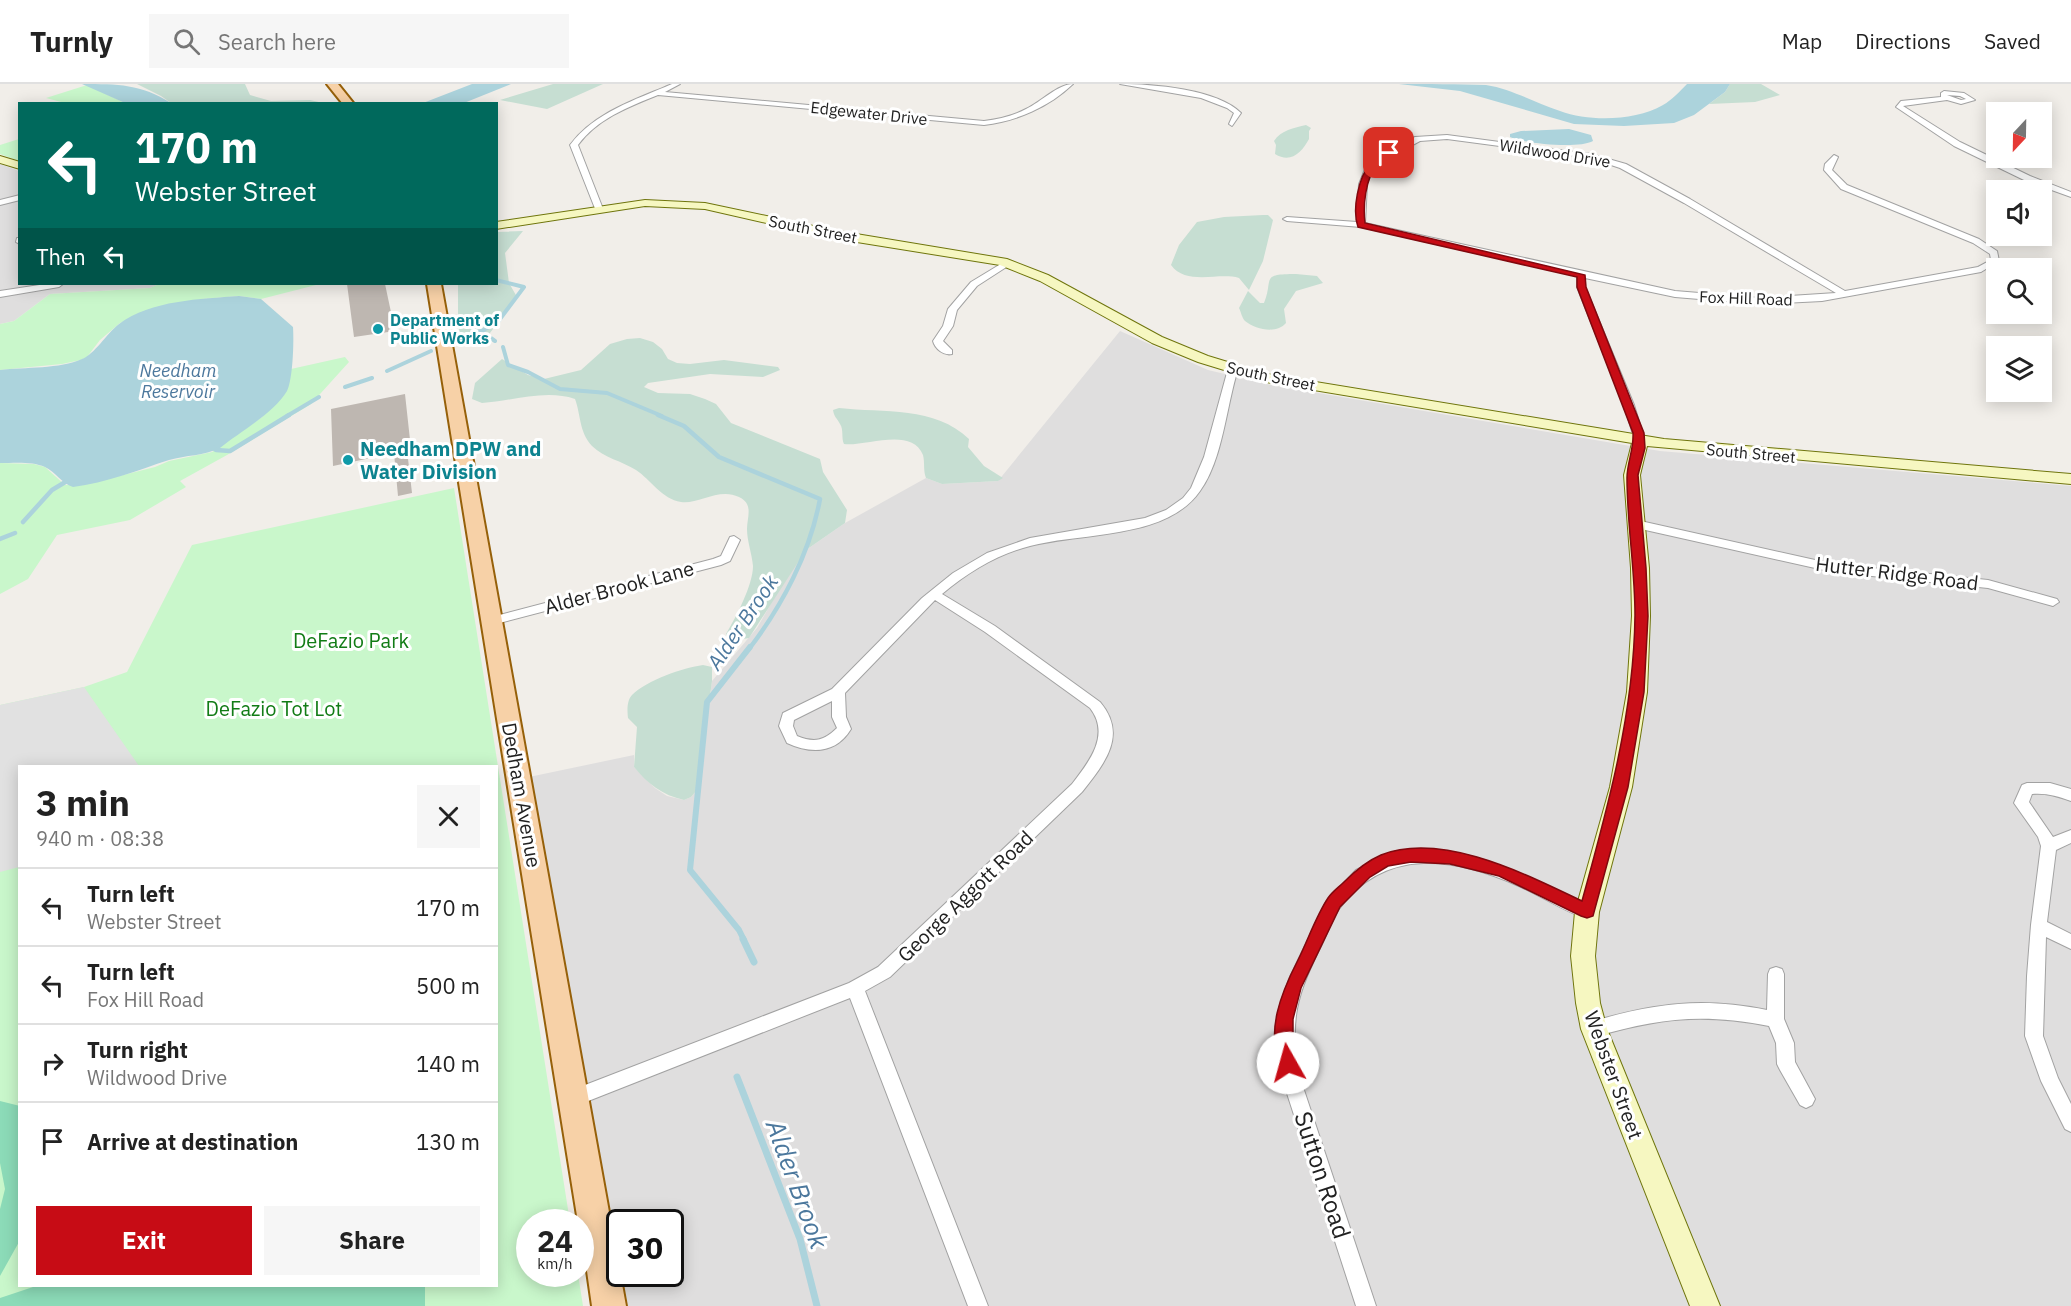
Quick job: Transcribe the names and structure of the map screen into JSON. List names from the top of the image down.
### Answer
{
  "streets": {
    "main road": ["Dedham Avenue"],
    "street": [
      "Edgewater Drive",
      "Wildwood Drive",
      "South Street",
      "Fox Hill Road",
      "Hutter Ridge Road",
      "Alder Brook Lane",
      "George Aggott Road",
      "Webster Street",
      "Sutton Road"
    ]
  },
  "crossings": [
    ["Wildwood Drive", "Fox Hill Road"],
    ["South Street", "Webster Street"],
    ["Hutter Ridge Road", "Webster Street"],
    ["Alder Brook Lane", "Dedham Avenue"],
    ["Dedham Avenue", "George Aggott Road"],
    ["Webster Street", "Sutton Road"]
  ],
  "water": ["Needham Reservoir", "Alder Brook"],
  "parks": ["DeFazio Park", "DeFazio Tot Lot"],
  "places": ["Department of Public Works", "Needham DPW and Water Division"],
  "north": "bottom",
  "page": {
    "header": "Turnly",
    "search": "Search here",
    "nav": ["Map", "Directions", "Saved"],
    "turn": ["170 m", "Webster Street"],
    "then": "Then",
    "heading": ["3 min", "940 m · 08:38"],
    "list": [
      {
        "name": "Turn left",
        "note": "Webster Street",
        "value": "170 m"
      },
      {
        "name": "Turn left",
        "note": "Fox Hill Road",
        "value": "500 m"
      },
      {
        "name": "Turn right",
        "note": "Wildwood Drive",
        "value": "140 m"
      },
      {
        "name": "Arrive at destination",
        "value": "130 m"
      }
    ],
    "buttons": ["Exit", "Share"],
    "speed": "24 km/h",
    "limit": "30"
  }
}
